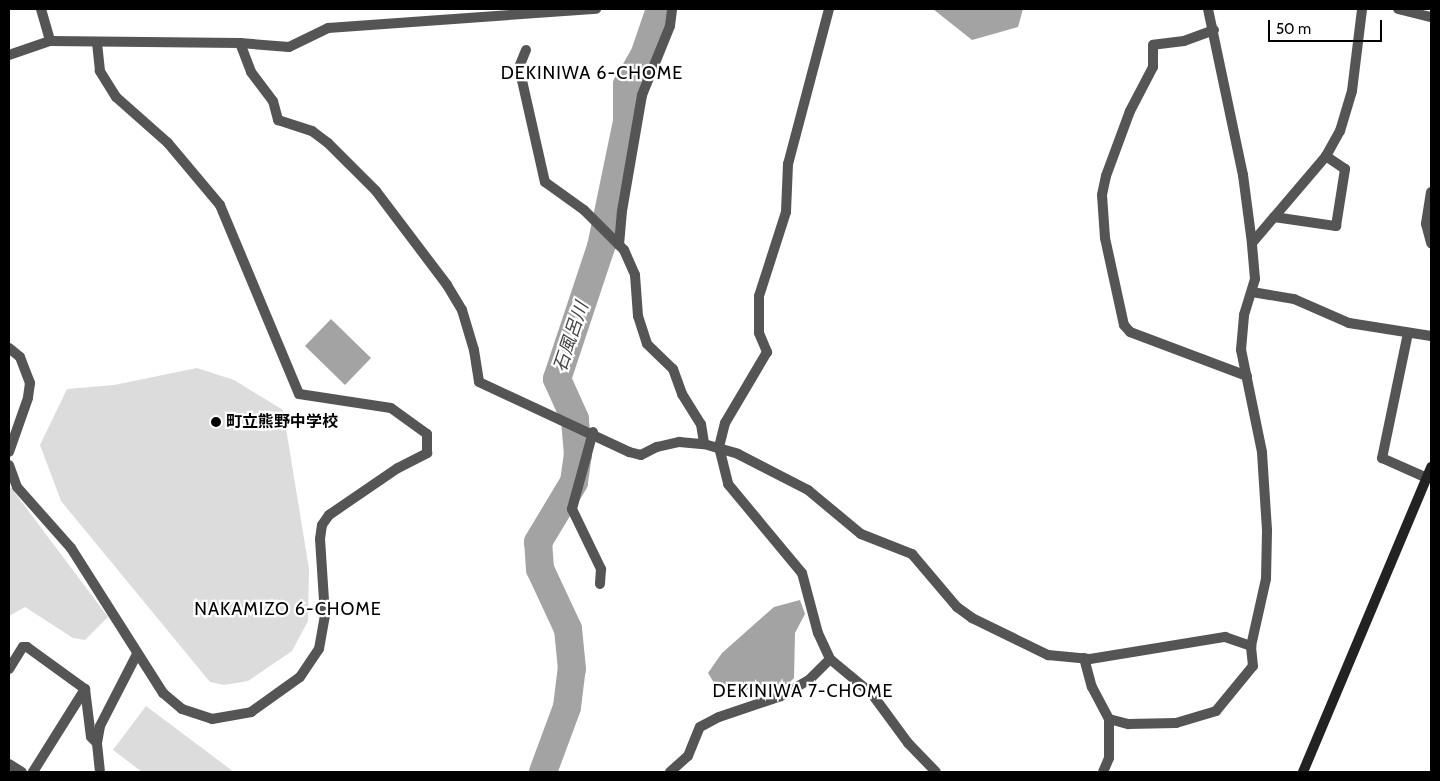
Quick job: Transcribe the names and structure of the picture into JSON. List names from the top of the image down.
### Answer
{
  "districts": ["DEKINIWA 6-CHOME", "NAKAMIZO 6-CHOME", "DEKINIWA 7-CHOME"],
  "water": ["石風呂川"],
  "places": ["町立熊野中学校"],
  "scale_bar": "50 m"
}
